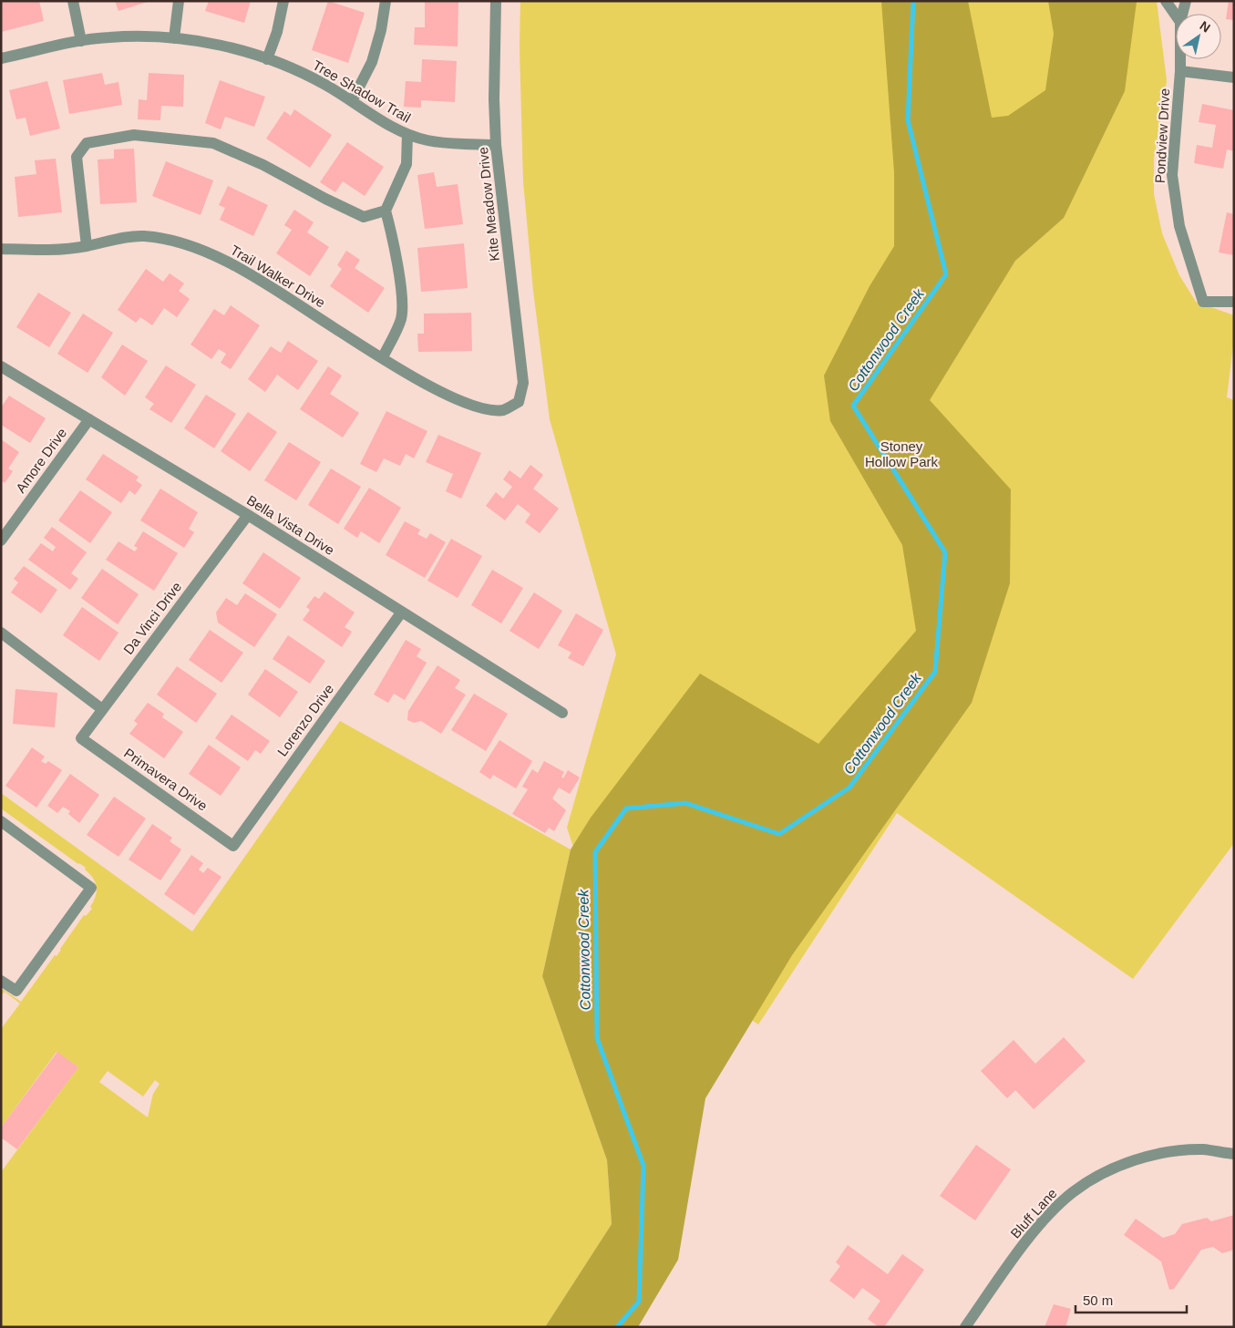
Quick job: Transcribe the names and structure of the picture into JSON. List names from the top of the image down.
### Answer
{
  "streets": {
    "street": [
      "Tree Shadow Trail",
      "Pondview Drive",
      "Kite Meadow Drive",
      "Trail Walker Drive",
      "Amore Drive",
      "Bella Vista Drive",
      "Da Vinci Drive",
      "Lorenzo Drive",
      "Primavera Drive",
      "Bluff Lane"
    ]
  },
  "crossings": [
    ["Tree Shadow Trail", "Kite Meadow Drive"],
    ["Kite Meadow Drive", "Trail Walker Drive"],
    ["Amore Drive", "Bella Vista Drive"],
    ["Bella Vista Drive", "Da Vinci Drive"],
    ["Bella Vista Drive", "Lorenzo Drive"],
    ["Da Vinci Drive", "Primavera Drive"],
    ["Lorenzo Drive", "Primavera Drive"]
  ],
  "water": ["Cottonwood Creek"],
  "parks": ["Stoney Hollow Park"],
  "scale_bar": "50 m",
  "north": "top right"
}
